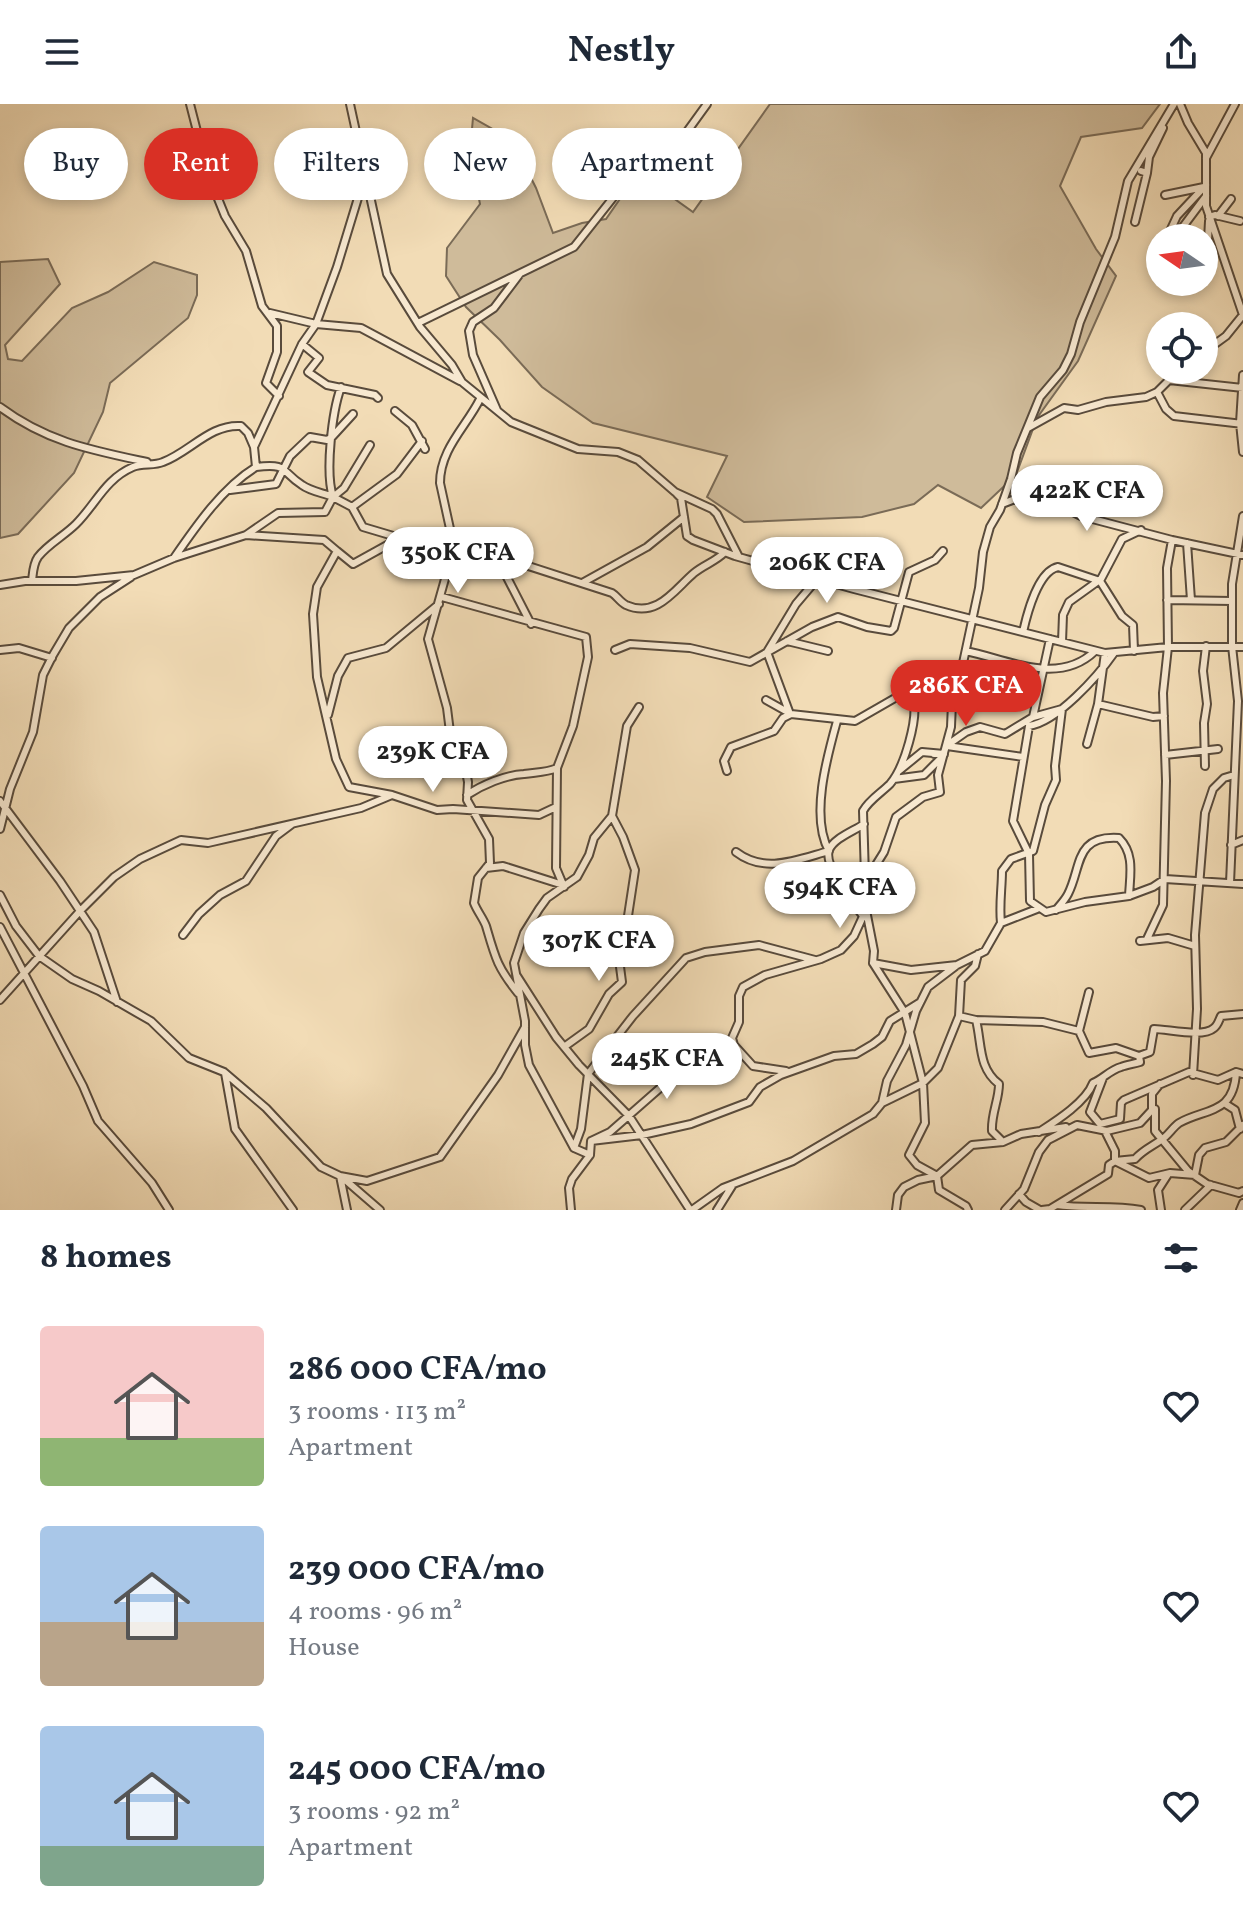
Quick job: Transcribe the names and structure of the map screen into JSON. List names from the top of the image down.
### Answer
{
  "north": "left",
  "page": {
    "header": "Nestly",
    "chip": [
      "Buy",
      "Rent",
      "Filters",
      "New",
      "Apartment"
    ],
    "price": [
      "422K CFA",
      "350K CFA",
      "206K CFA",
      "286K CFA",
      "239K CFA",
      "594K CFA",
      "307K CFA",
      "245K CFA"
    ],
    "heading": "8 homes",
    "list": [
      {
        "name": "286 000 CFA/mo",
        "note": "3 rooms · 113 m² · Apartment"
      },
      {
        "name": "239 000 CFA/mo",
        "note": "4 rooms · 96 m² · House"
      },
      {
        "name": "245 000 CFA/mo",
        "note": "3 rooms · 92 m² · Apartment"
      }
    ]
  }
}
